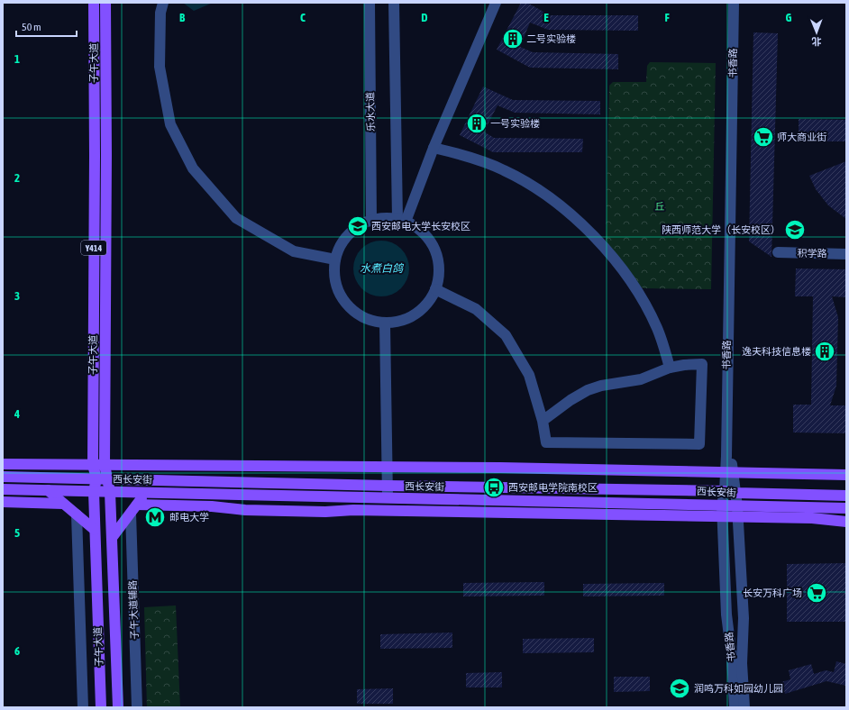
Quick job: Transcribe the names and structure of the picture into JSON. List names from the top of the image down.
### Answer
{
  "streets": {
    "main road": ["子午大道", "Y414", "西长安街"],
    "street": [
      "书香路",
      "乐水大道",
      "积学路",
      "子午大道辅路"
    ]
  },
  "crossings": [
    ["子午大道", "西长安街"],
    ["书香路", "西长安街"]
  ],
  "water": ["水煮白鸽"],
  "parks": ["丘"],
  "places": {
    "building": ["二号实验楼", "一号实验楼", "逸夫科技信息楼"],
    "supermarket": ["师大商业街", "长安万科广场"],
    "school or university": ["西安邮电大学长安校区", "陕西师范大学（长安校区）", "润鸣万科如园幼儿园"],
    "bus stop": ["西安邮电学院南校区"],
    "metro station": ["邮电大学"]
  },
  "scale_bar": "50 m",
  "north": "bottom",
  "grid": {
    "columns": [
      "B",
      "C",
      "D",
      "E",
      "F",
      "G"
    ],
    "rows": [
      "1",
      "2",
      "3",
      "4",
      "5",
      "6"
    ]
  }
}
